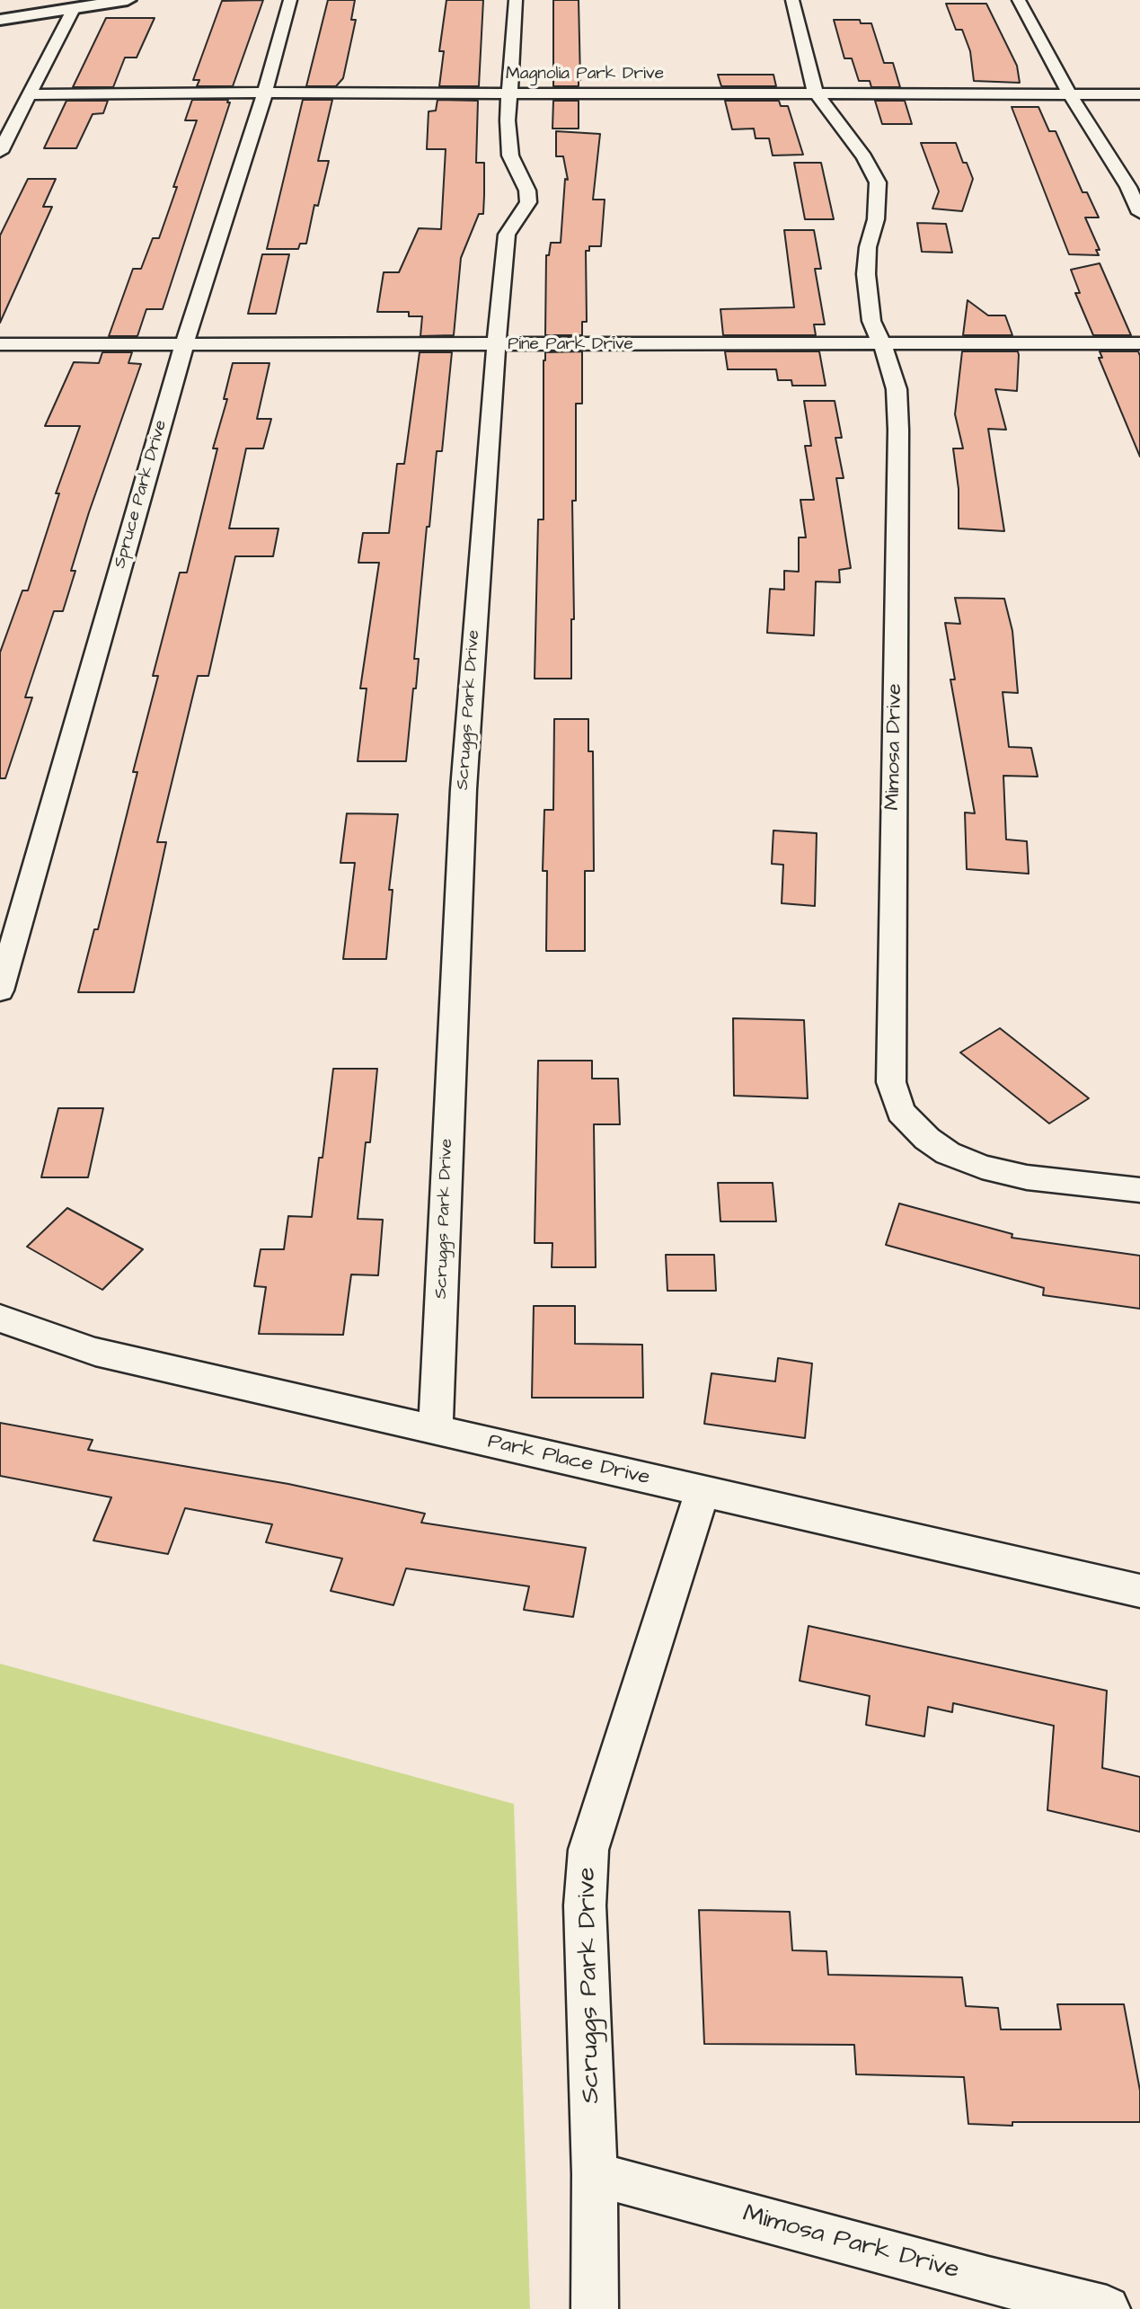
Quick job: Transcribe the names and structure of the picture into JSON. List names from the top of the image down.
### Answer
{
  "streets": {
    "street": [
      "Magnolia Park Drive",
      "Pine Park Drive",
      "Spruce Park Drive",
      "Scruggs Park Drive",
      "Mimosa Drive",
      "Park Place Drive",
      "Mimosa Park Drive"
    ]
  },
  "crossings": [
    ["Magnolia Park Drive", "Spruce Park Drive"],
    ["Magnolia Park Drive", "Scruggs Park Drive"],
    ["Pine Park Drive", "Spruce Park Drive"],
    ["Pine Park Drive", "Scruggs Park Drive"],
    ["Pine Park Drive", "Mimosa Drive"],
    ["Scruggs Park Drive", "Park Place Drive"],
    ["Scruggs Park Drive", "Mimosa Park Drive"]
  ]
}
